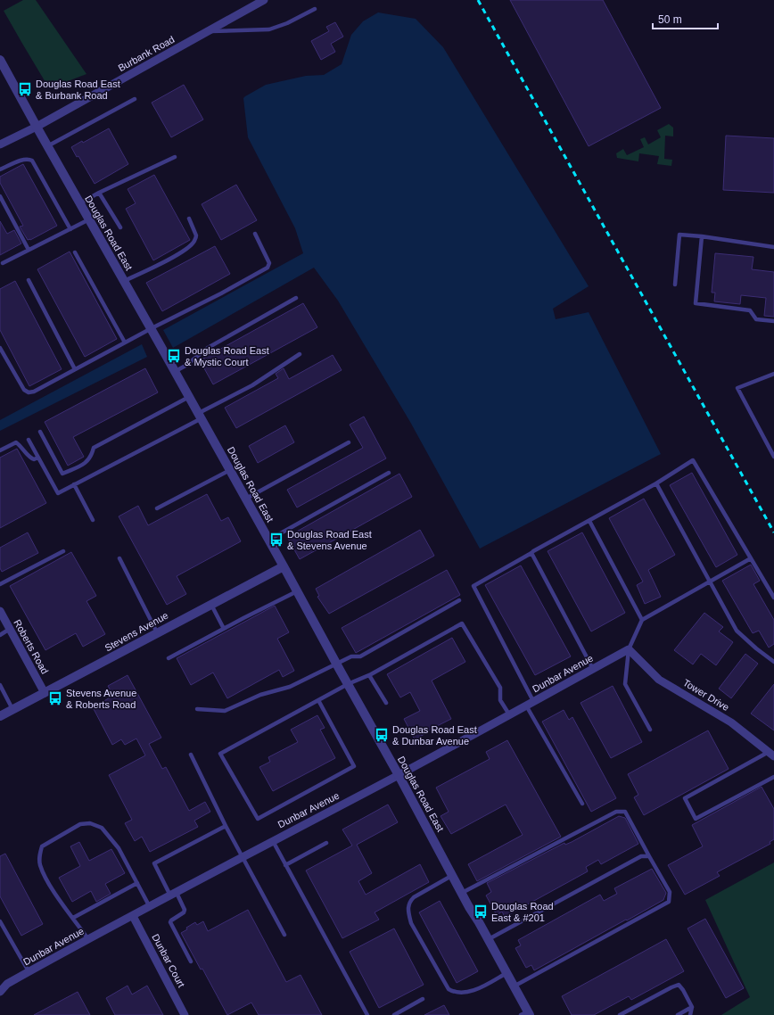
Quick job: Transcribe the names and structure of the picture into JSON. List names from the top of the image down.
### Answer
{
  "streets": {
    "street": [
      "Burbank Road",
      "Douglas Road East",
      "Stevens Avenue",
      "Roberts Road",
      "Dunbar Avenue",
      "Tower Drive",
      "Dunbar Court"
    ]
  },
  "crossings": [
    ["Burbank Road", "Douglas Road East"],
    ["Douglas Road East", "Stevens Avenue"],
    ["Douglas Road East", "Dunbar Avenue"],
    ["Stevens Avenue", "Roberts Road"],
    ["Dunbar Avenue", "Tower Drive"],
    ["Dunbar Avenue", "Dunbar Court"]
  ],
  "places": {
    "bus stop": [
      "Douglas Road East & Burbank Road",
      "Douglas Road East & Mystic Court",
      "Douglas Road East & Stevens Avenue",
      "Stevens Avenue & Roberts Road",
      "Douglas Road East & Dunbar Avenue",
      "Douglas Road East & #201"
    ]
  },
  "scale_bar": "50 m"
}
